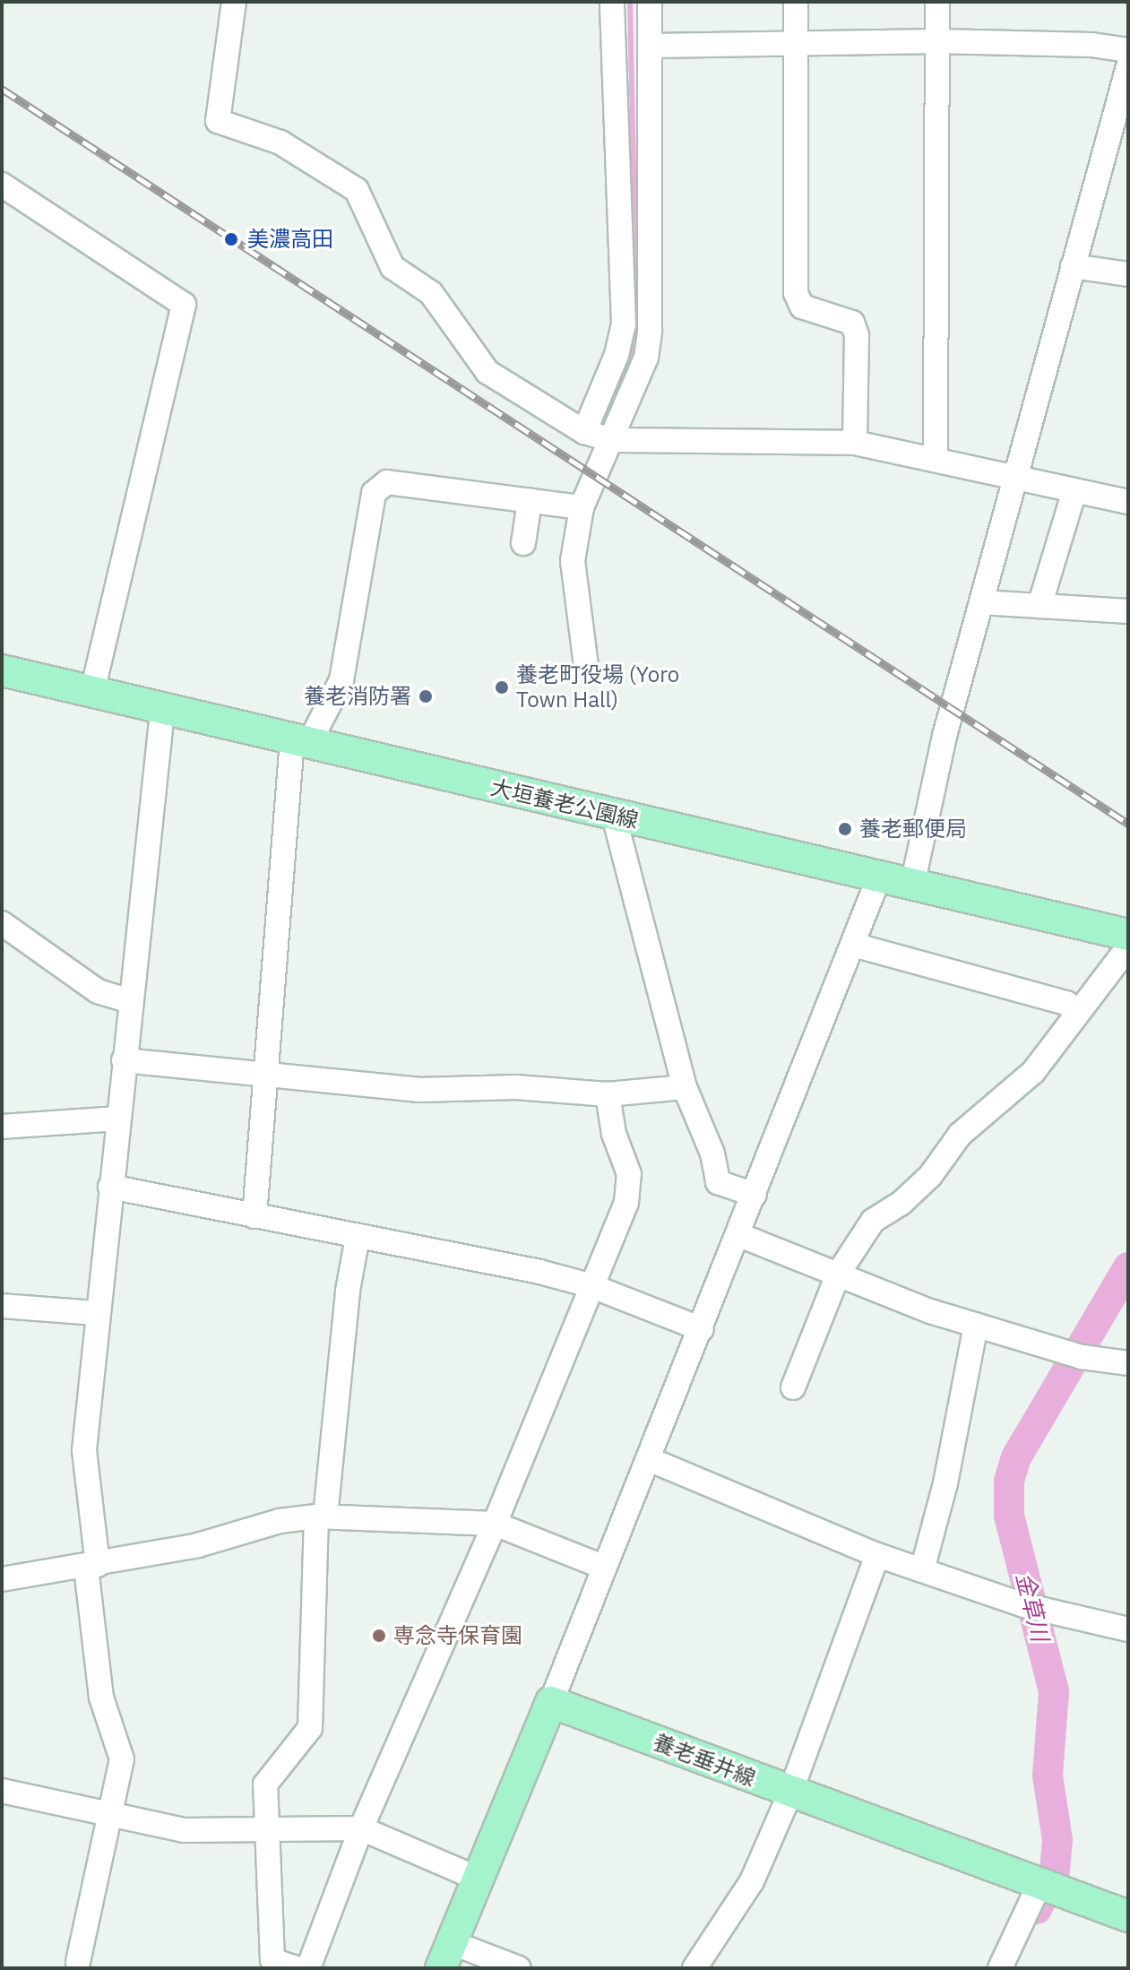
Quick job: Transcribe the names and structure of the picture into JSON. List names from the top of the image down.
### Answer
{
  "streets": {
    "main road": ["大垣養老公園線", "養老垂井線"]
  },
  "water": ["金草川"],
  "places": [
    "美濃高田",
    "養老町役場 (Yoro Town Hall)",
    "養老消防署",
    "養老郵便局",
    "専念寺保育園"
  ]
}
